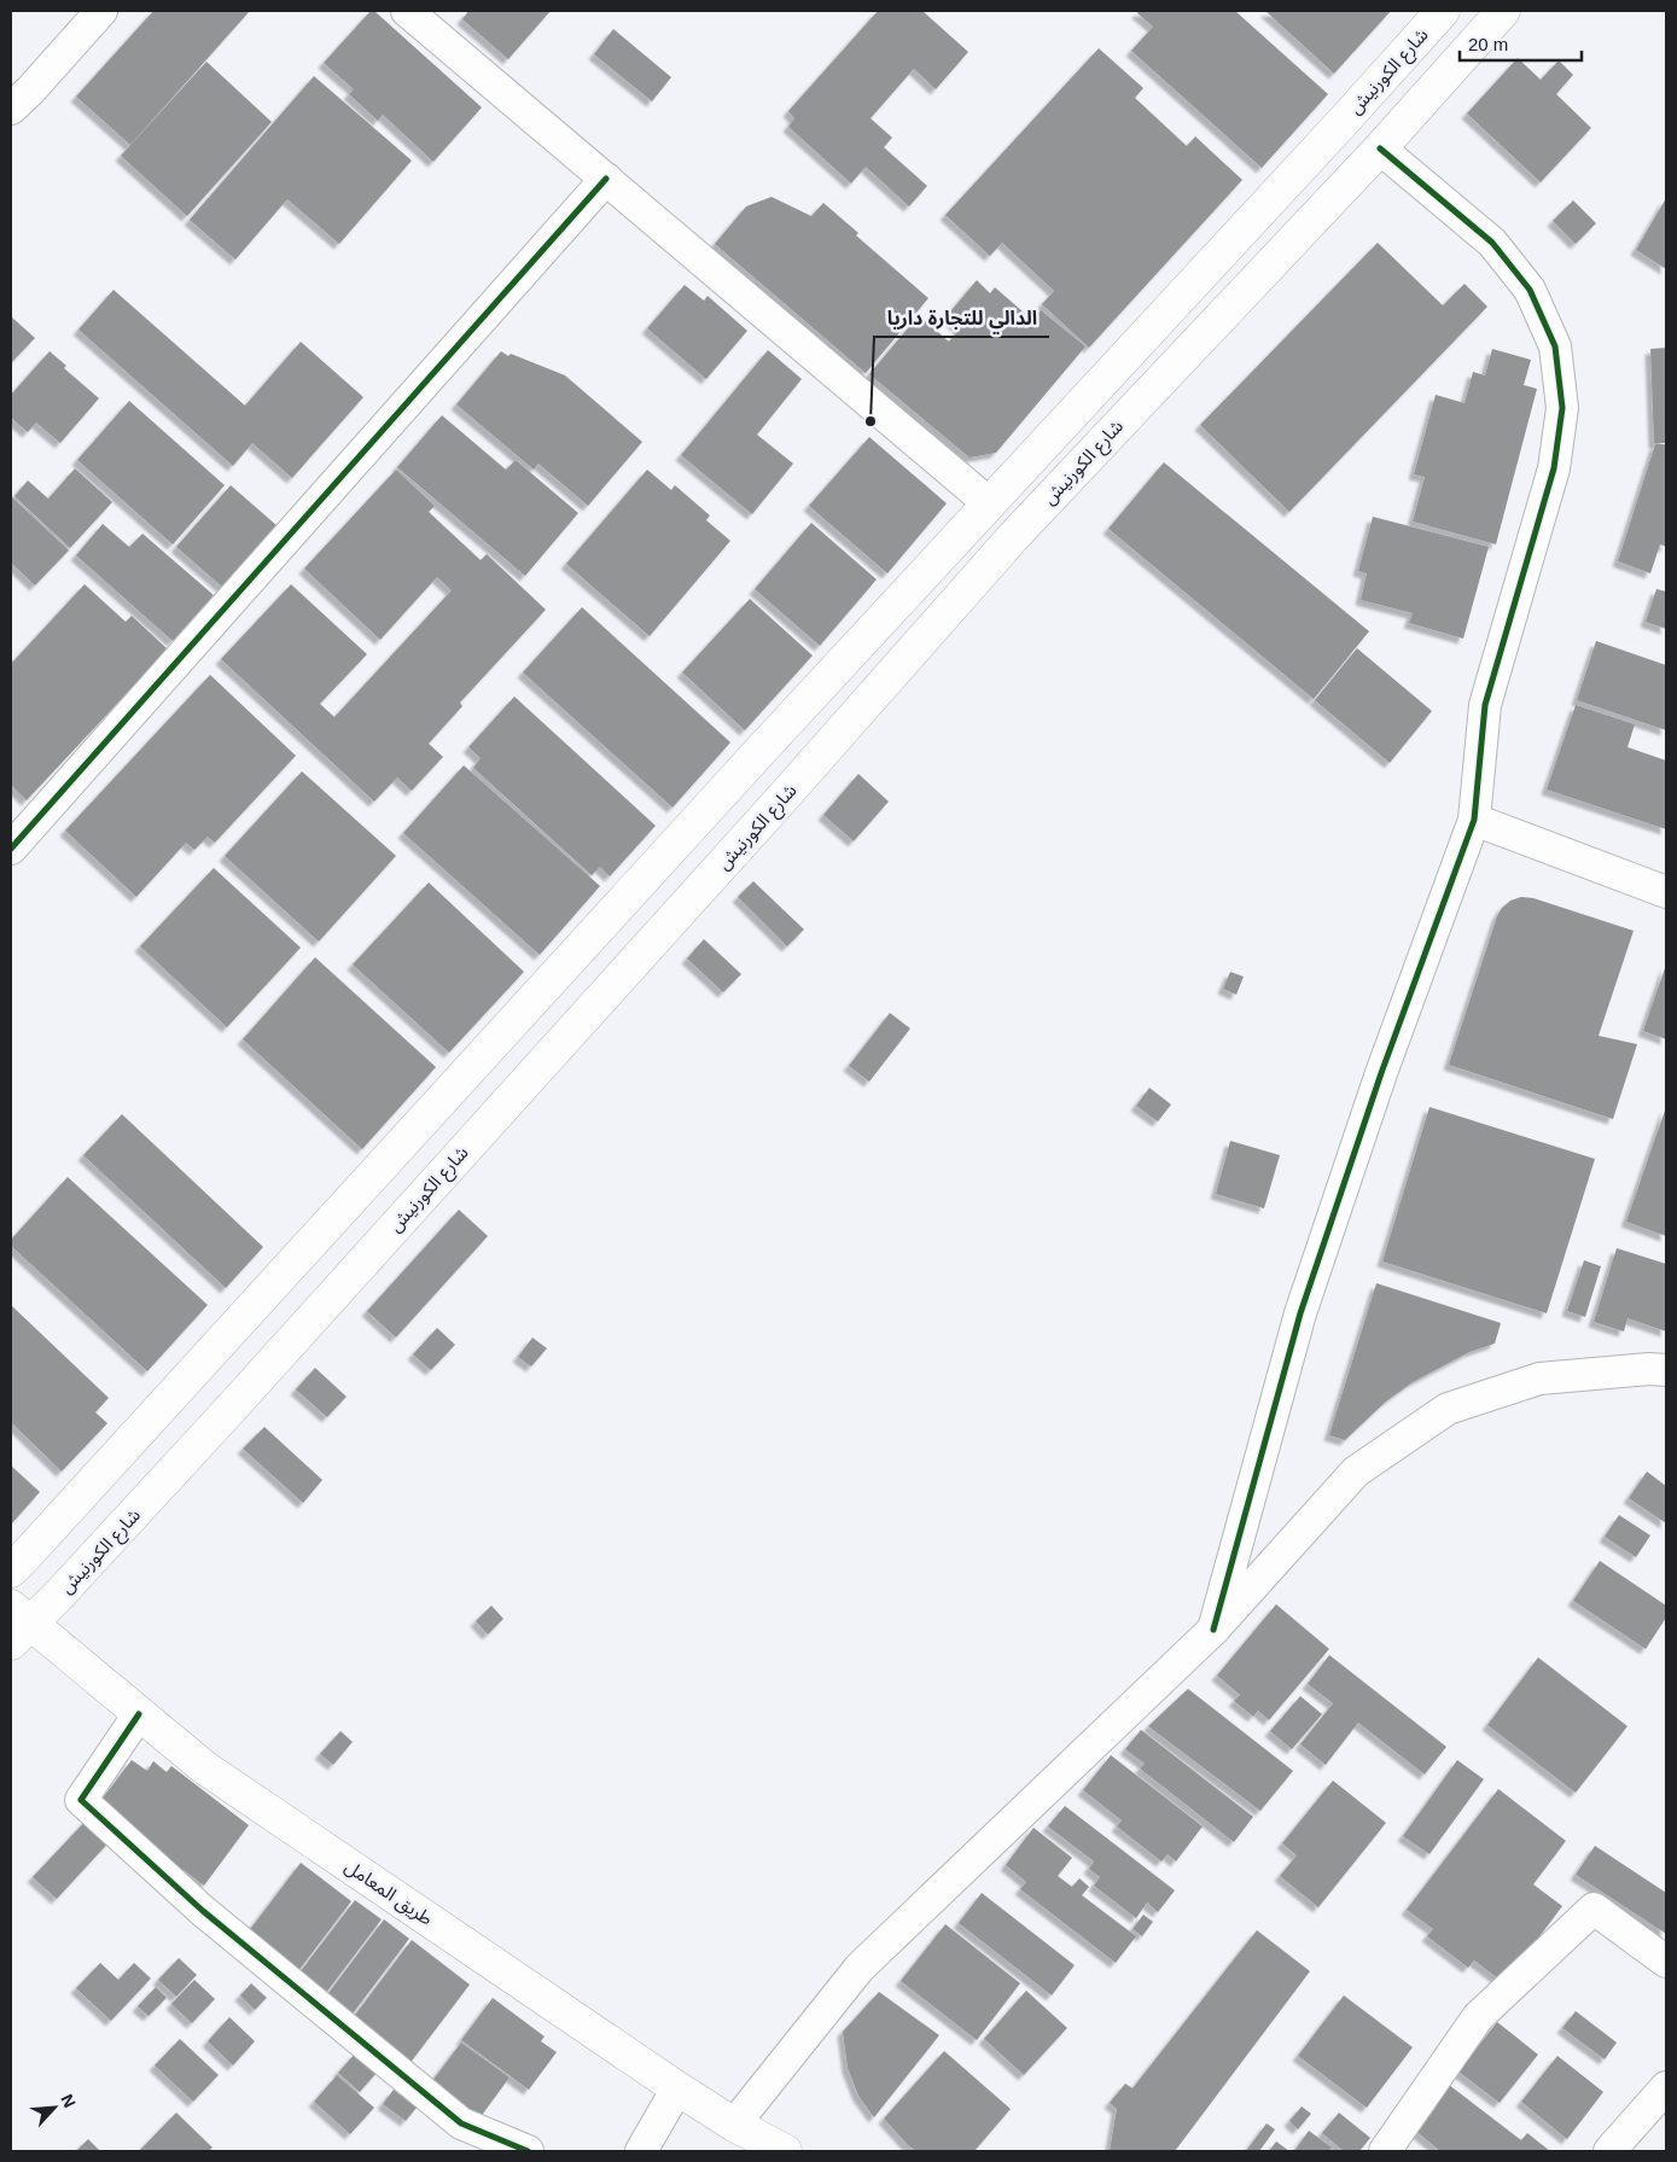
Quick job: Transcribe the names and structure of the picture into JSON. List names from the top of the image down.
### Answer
{
  "streets": {
    "main road": ["شارع الكورنيش", "طريق المعامل"]
  },
  "crossings": [
    ["شارع الكورنيش", "طريق المعامل"]
  ],
  "places": ["الدالي للتجارة داريا"],
  "scale_bar": "20 m",
  "north": "top right"
}
